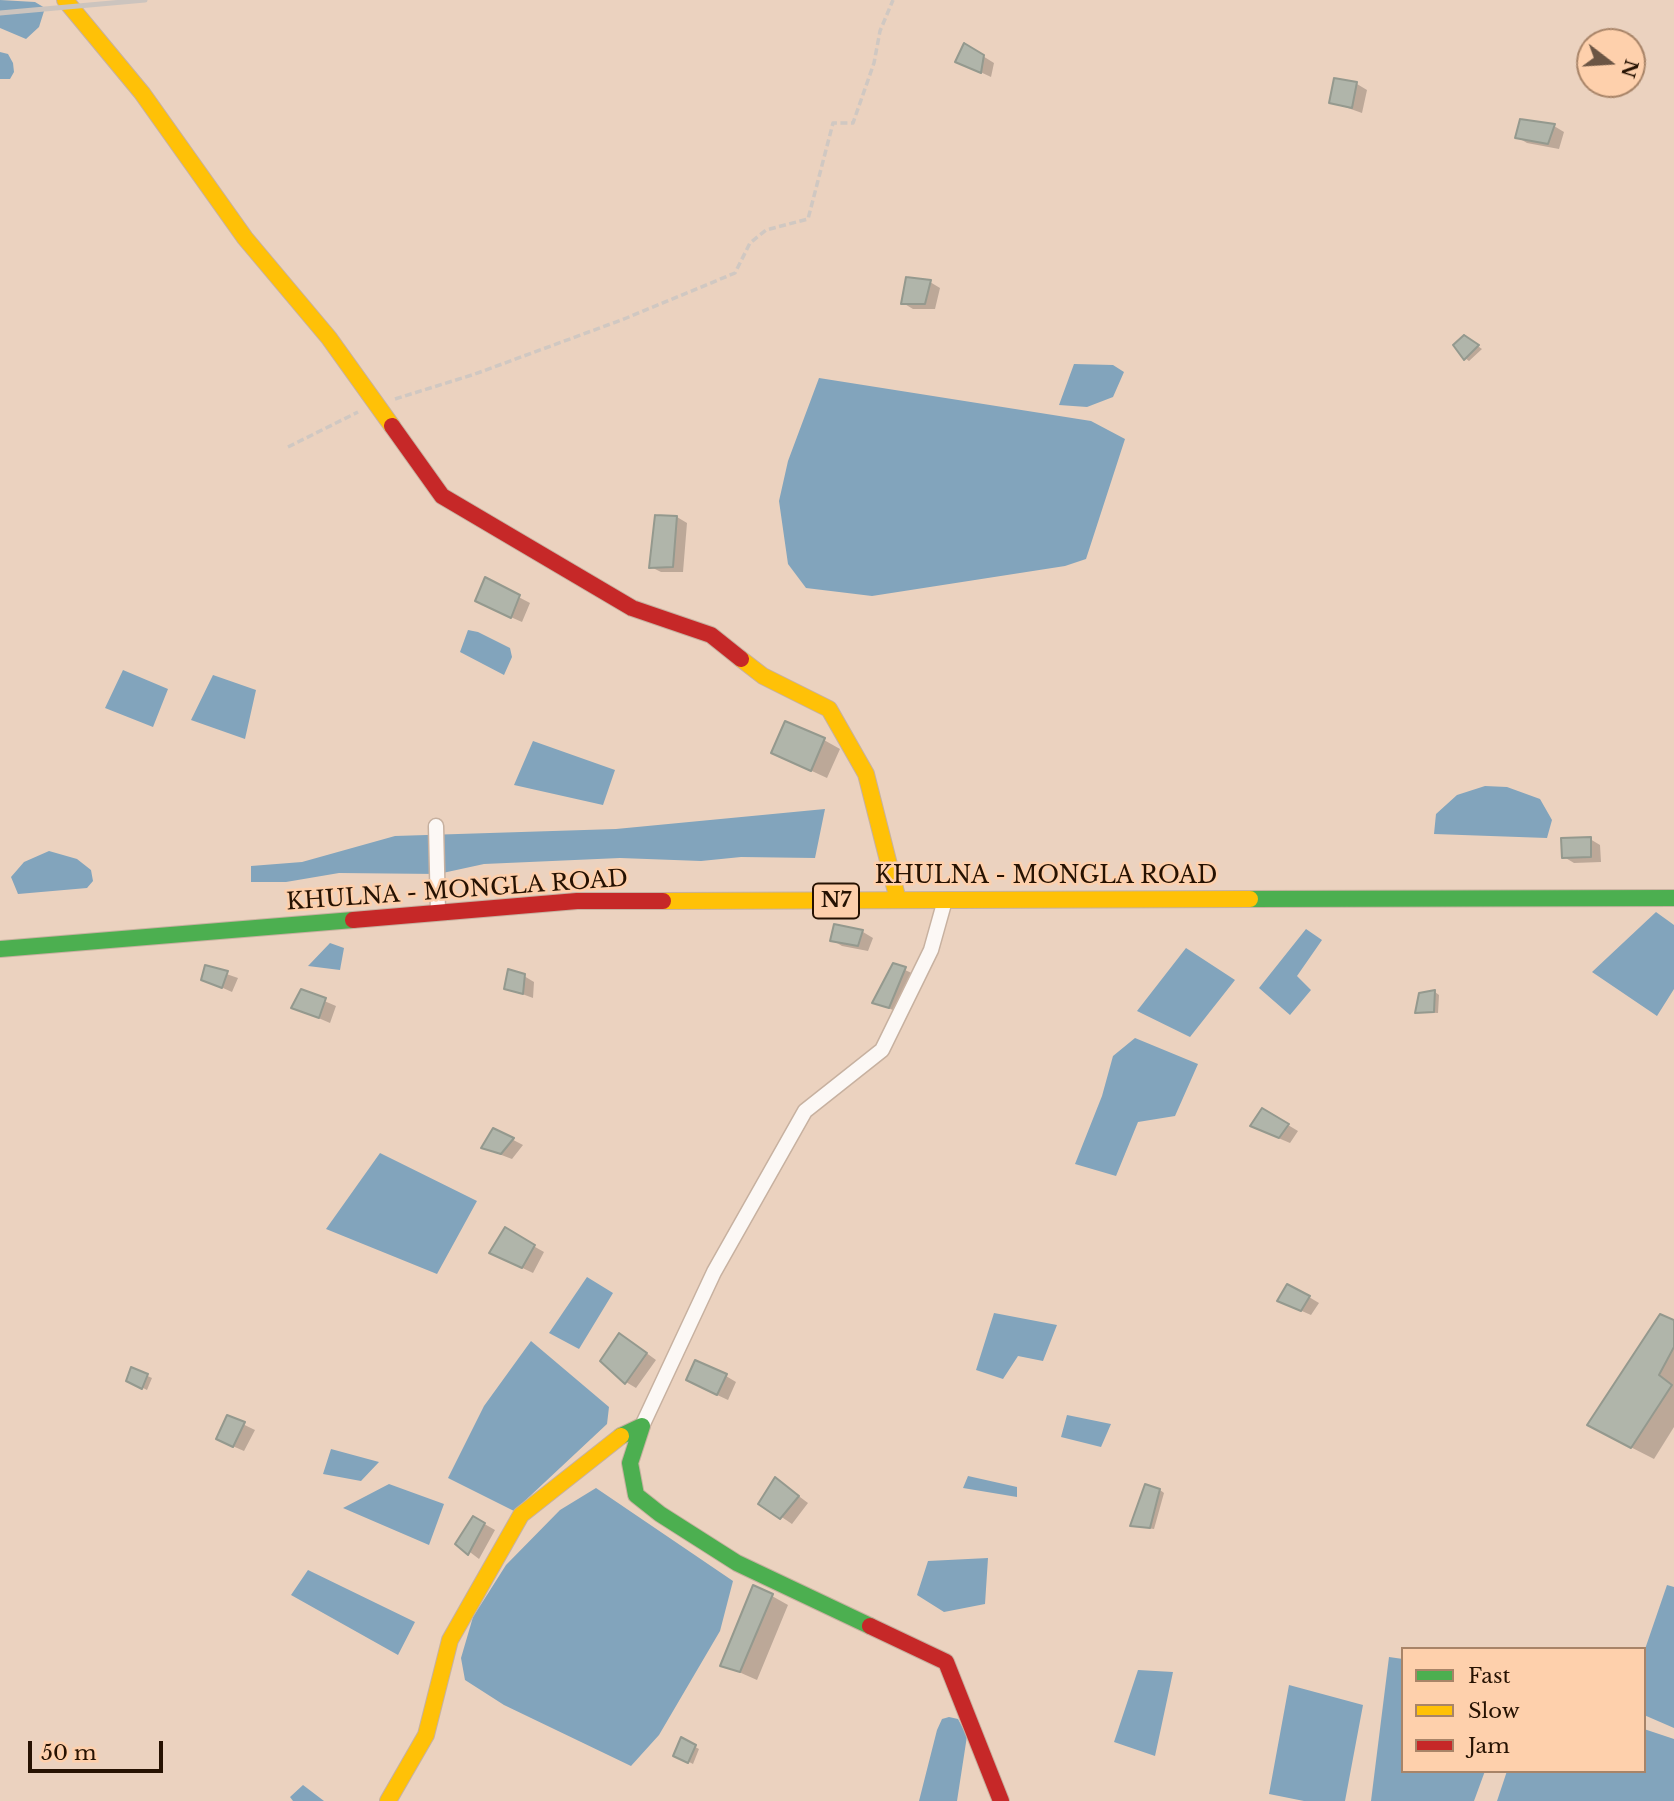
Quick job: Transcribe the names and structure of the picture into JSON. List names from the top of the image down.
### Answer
{
  "streets": {
    "main road": ["KHULNA - MONGLA ROAD", "N7"]
  },
  "legend": ["Fast", "Slow", "Jam"],
  "scale_bar": "50 m",
  "north": "right"
}
